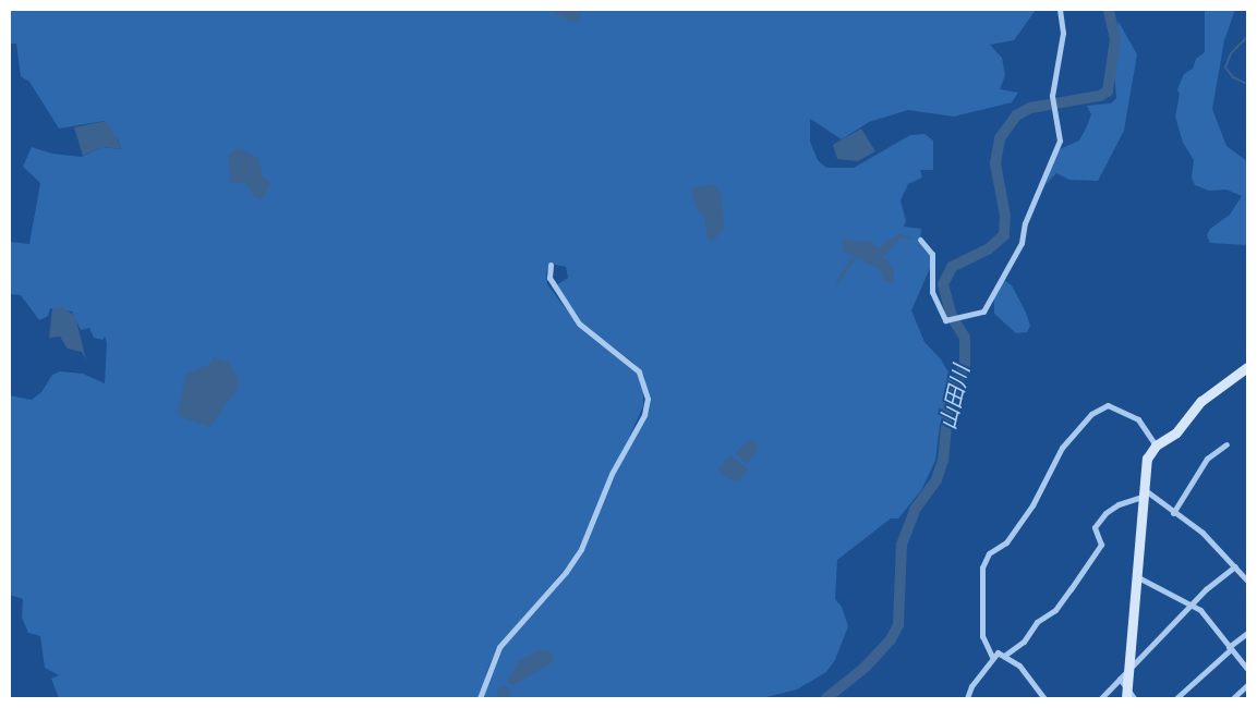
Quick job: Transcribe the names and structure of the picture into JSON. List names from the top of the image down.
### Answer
{
  "water": ["山田川"]
}
